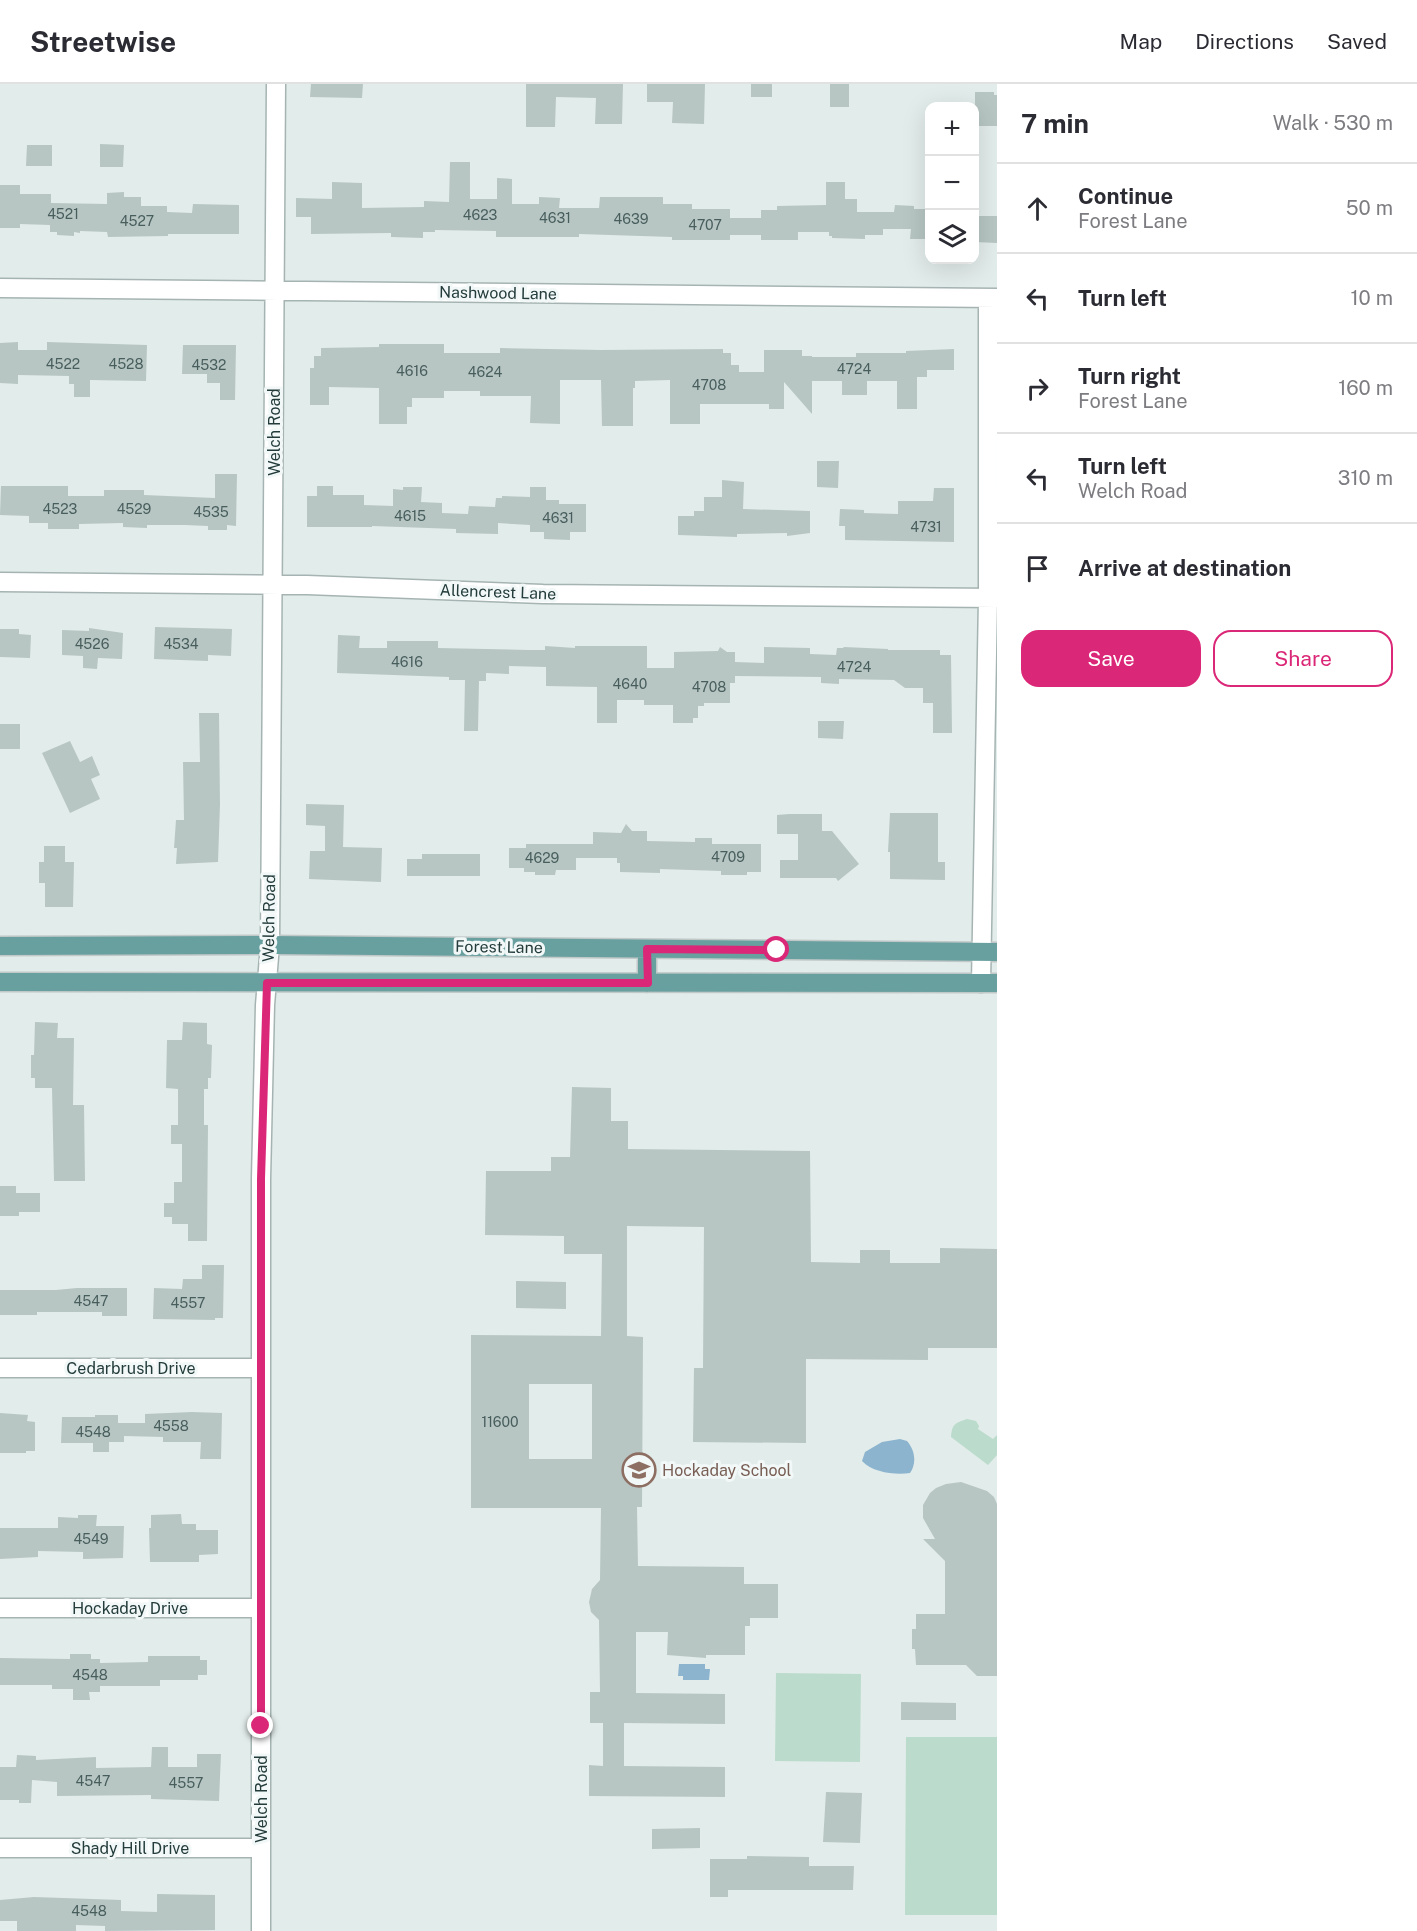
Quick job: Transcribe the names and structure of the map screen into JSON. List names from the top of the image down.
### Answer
{
  "streets": {
    "main road": ["Forest Lane"],
    "street": [
      "Nashwood Lane",
      "Welch Road",
      "Allencrest Lane",
      "Cedarbrush Drive",
      "Hockaday Drive",
      "Shady Hill Drive"
    ]
  },
  "crossings": [
    ["Nashwood Lane", "Welch Road"],
    ["Welch Road", "Allencrest Lane"],
    ["Welch Road", "Forest Lane"],
    ["Welch Road", "Cedarbrush Drive"],
    ["Welch Road", "Hockaday Drive"],
    ["Welch Road", "Shady Hill Drive"]
  ],
  "places": {
    "school or university": ["Hockaday School"]
  },
  "house_numbers": [
    "4521",
    "4623",
    "4631",
    "4639",
    "4527",
    "4707",
    "4522",
    "4528",
    "4532",
    "4724",
    "4616",
    "4624",
    "4708",
    "4523",
    "4529",
    "4535",
    "4615",
    "4631",
    "4731",
    "4526",
    "4534",
    "4616",
    "4724",
    "4640",
    "4708",
    "4709",
    "4629",
    "4547",
    "4557",
    "11600",
    "4558",
    "4548",
    "4549",
    "4548",
    "4547",
    "4557",
    "4548"
  ],
  "page": {
    "header": "Streetwise",
    "nav": ["Map", "Directions", "Saved"],
    "heading": ["7 min", "Walk · 530 m"],
    "map_buttons": ["+", "−"],
    "list": [
      ["Continue", "Forest Lane", "50 m"],
      ["Turn left", "10 m"],
      ["Turn right", "Forest Lane", "160 m"],
      ["Turn left", "Welch Road", "310 m"],
      "Arrive at destination"
    ],
    "buttons": ["Save", "Share"]
  }
}
